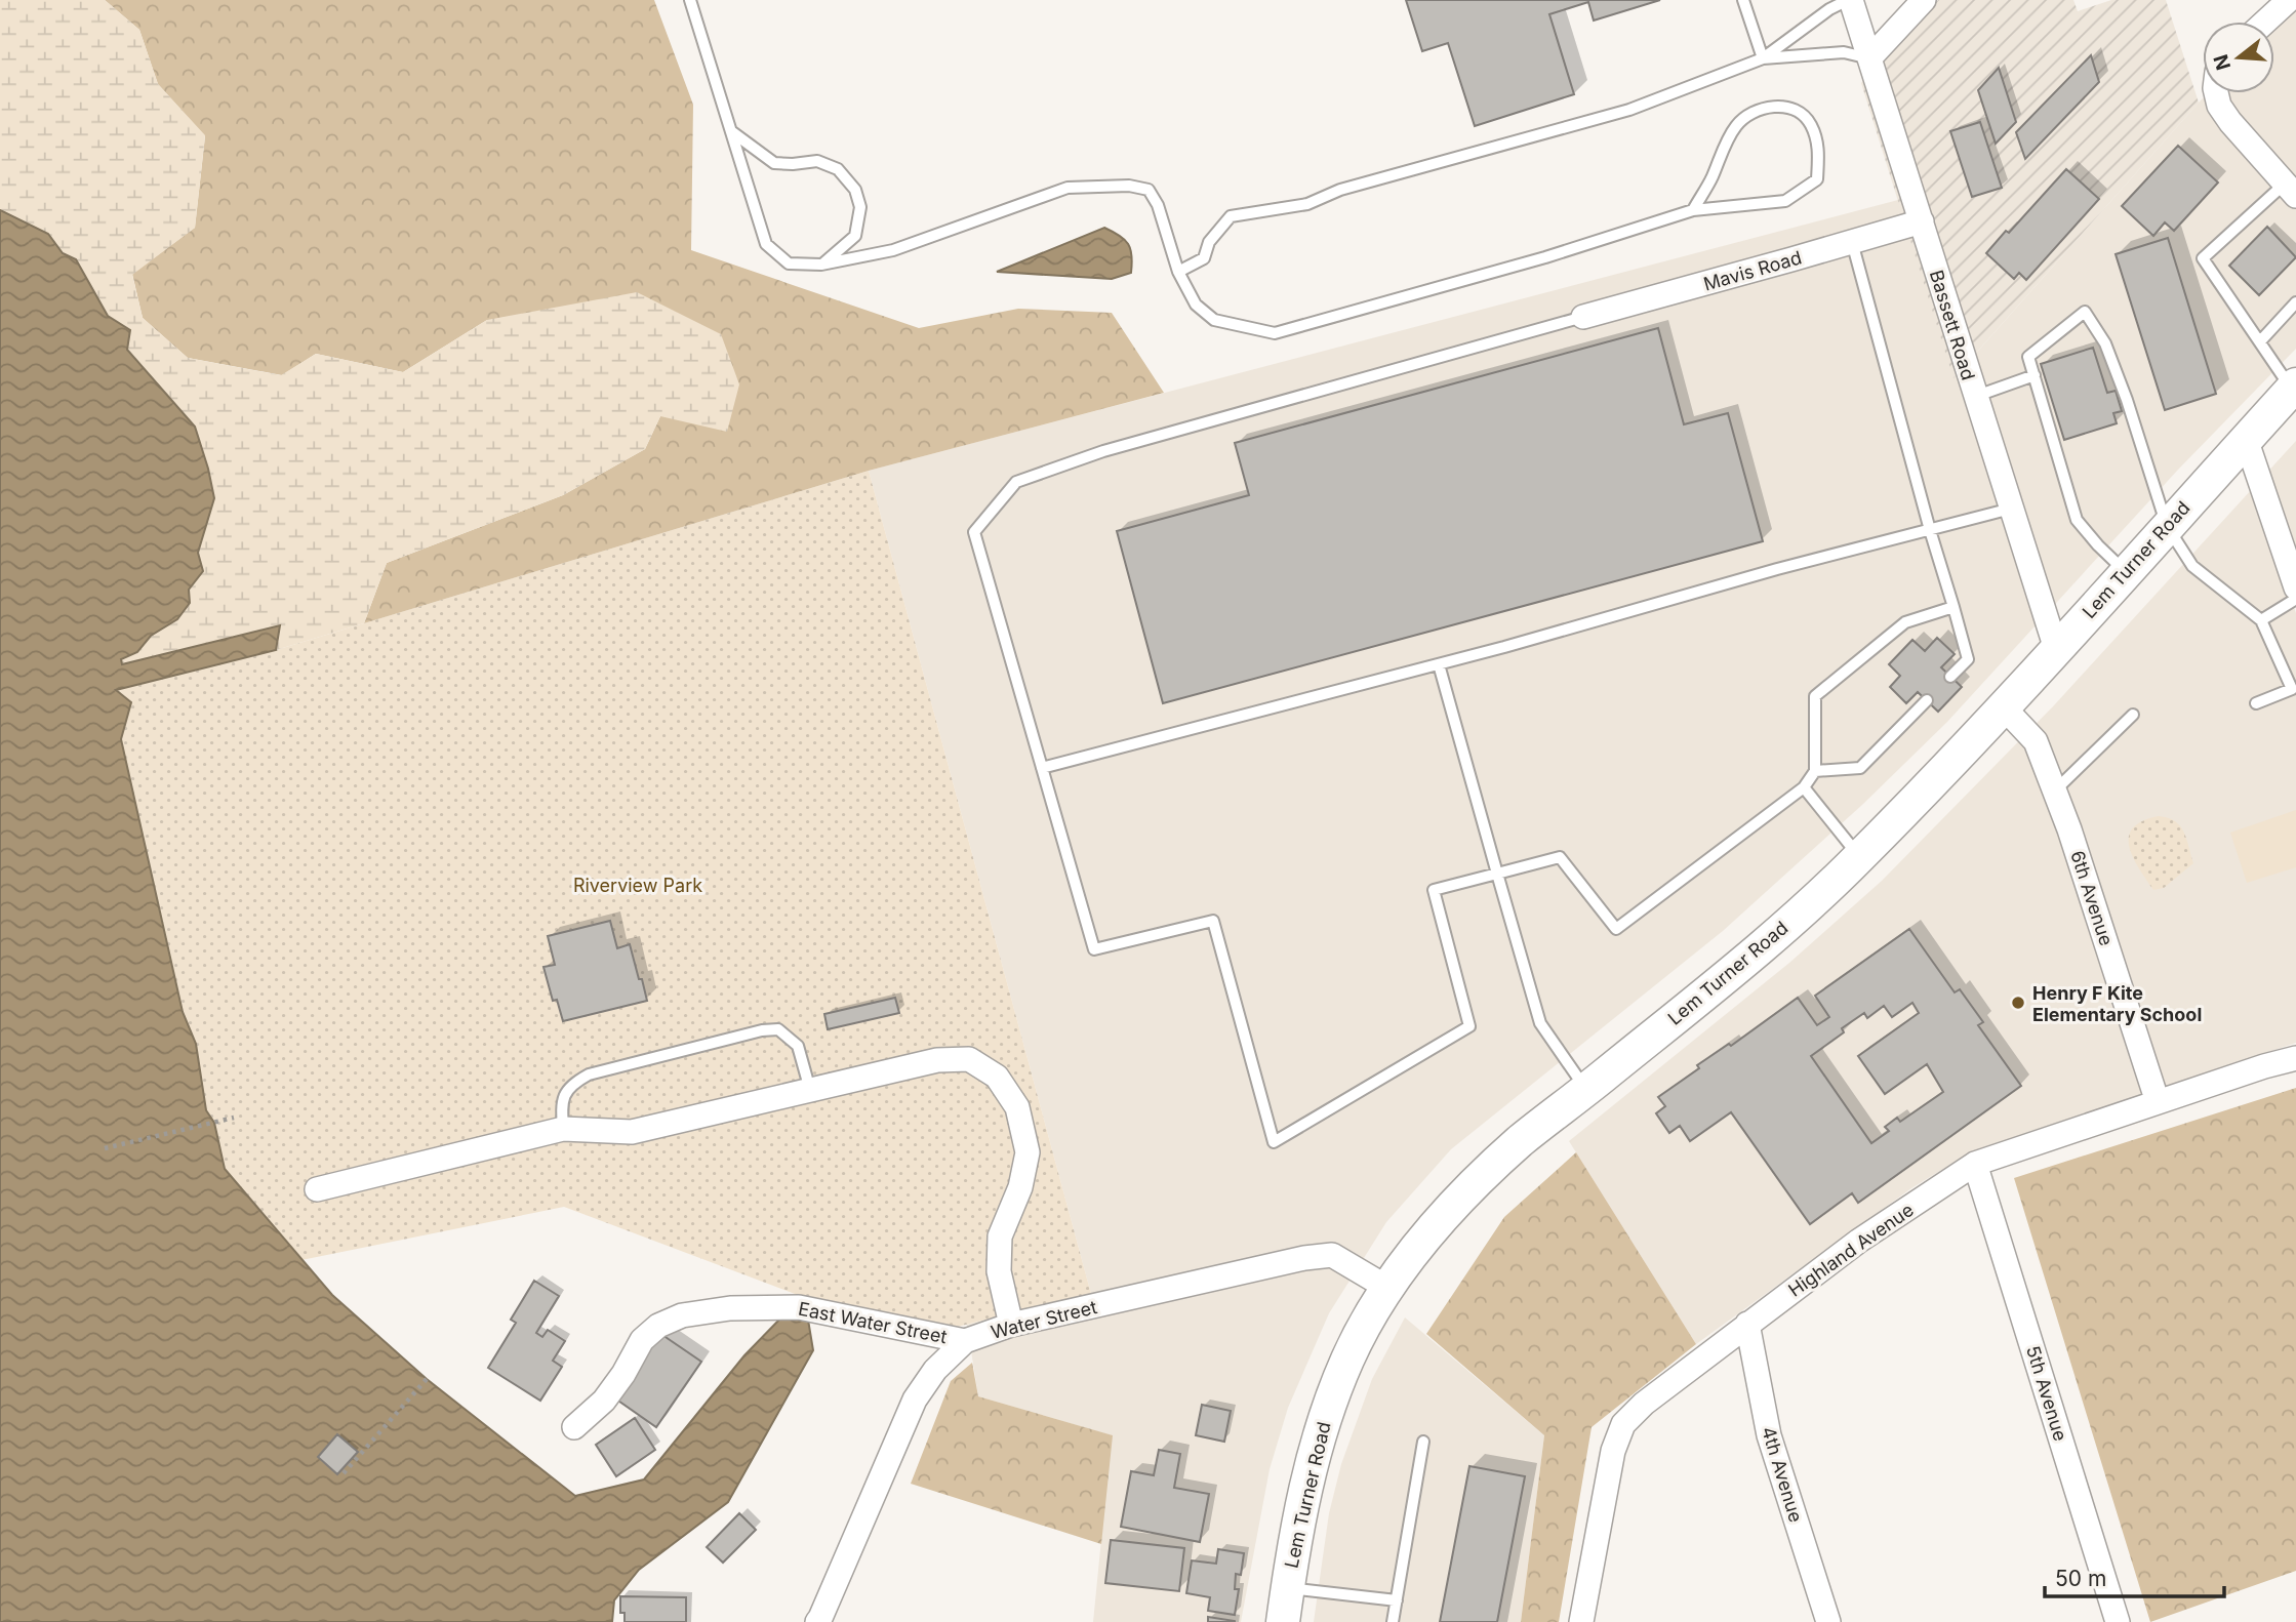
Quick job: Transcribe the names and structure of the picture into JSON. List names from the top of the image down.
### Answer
{
  "streets": {
    "main road": ["Lem Turner Road"],
    "street": [
      "Mavis Road",
      "Bassett Road",
      "6th Avenue",
      "Highland Avenue",
      "Water Street",
      "East Water Street",
      "5th Avenue",
      "4th Avenue"
    ]
  },
  "crossings": [
    ["Mavis Road", "Bassett Road"],
    ["Bassett Road", "Lem Turner Road"],
    ["Lem Turner Road", "6th Avenue"],
    ["Lem Turner Road", "Water Street"],
    ["6th Avenue", "Highland Avenue"],
    ["Highland Avenue", "5th Avenue"],
    ["Highland Avenue", "4th Avenue"],
    ["Water Street", "East Water Street"]
  ],
  "parks": ["Riverview Park"],
  "places": ["Henry F Kite Elementary School"],
  "scale_bar": "50 m",
  "north": "left"
}
